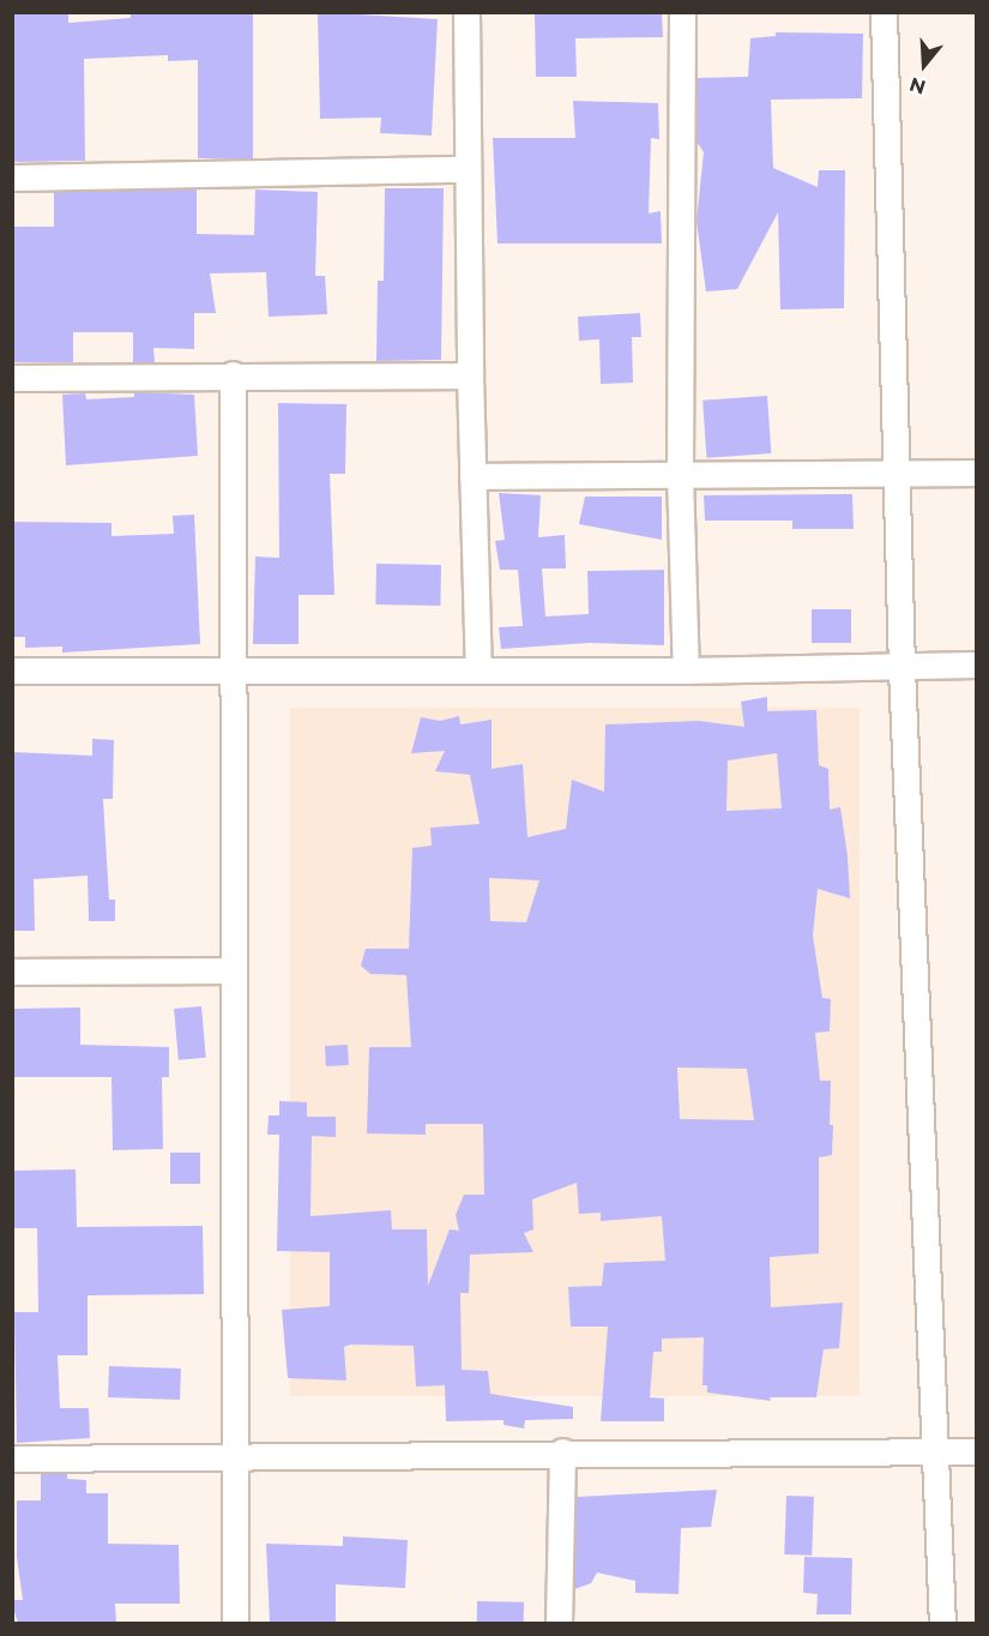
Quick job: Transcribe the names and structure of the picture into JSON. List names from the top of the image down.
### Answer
{
  "north": "bottom"
}
